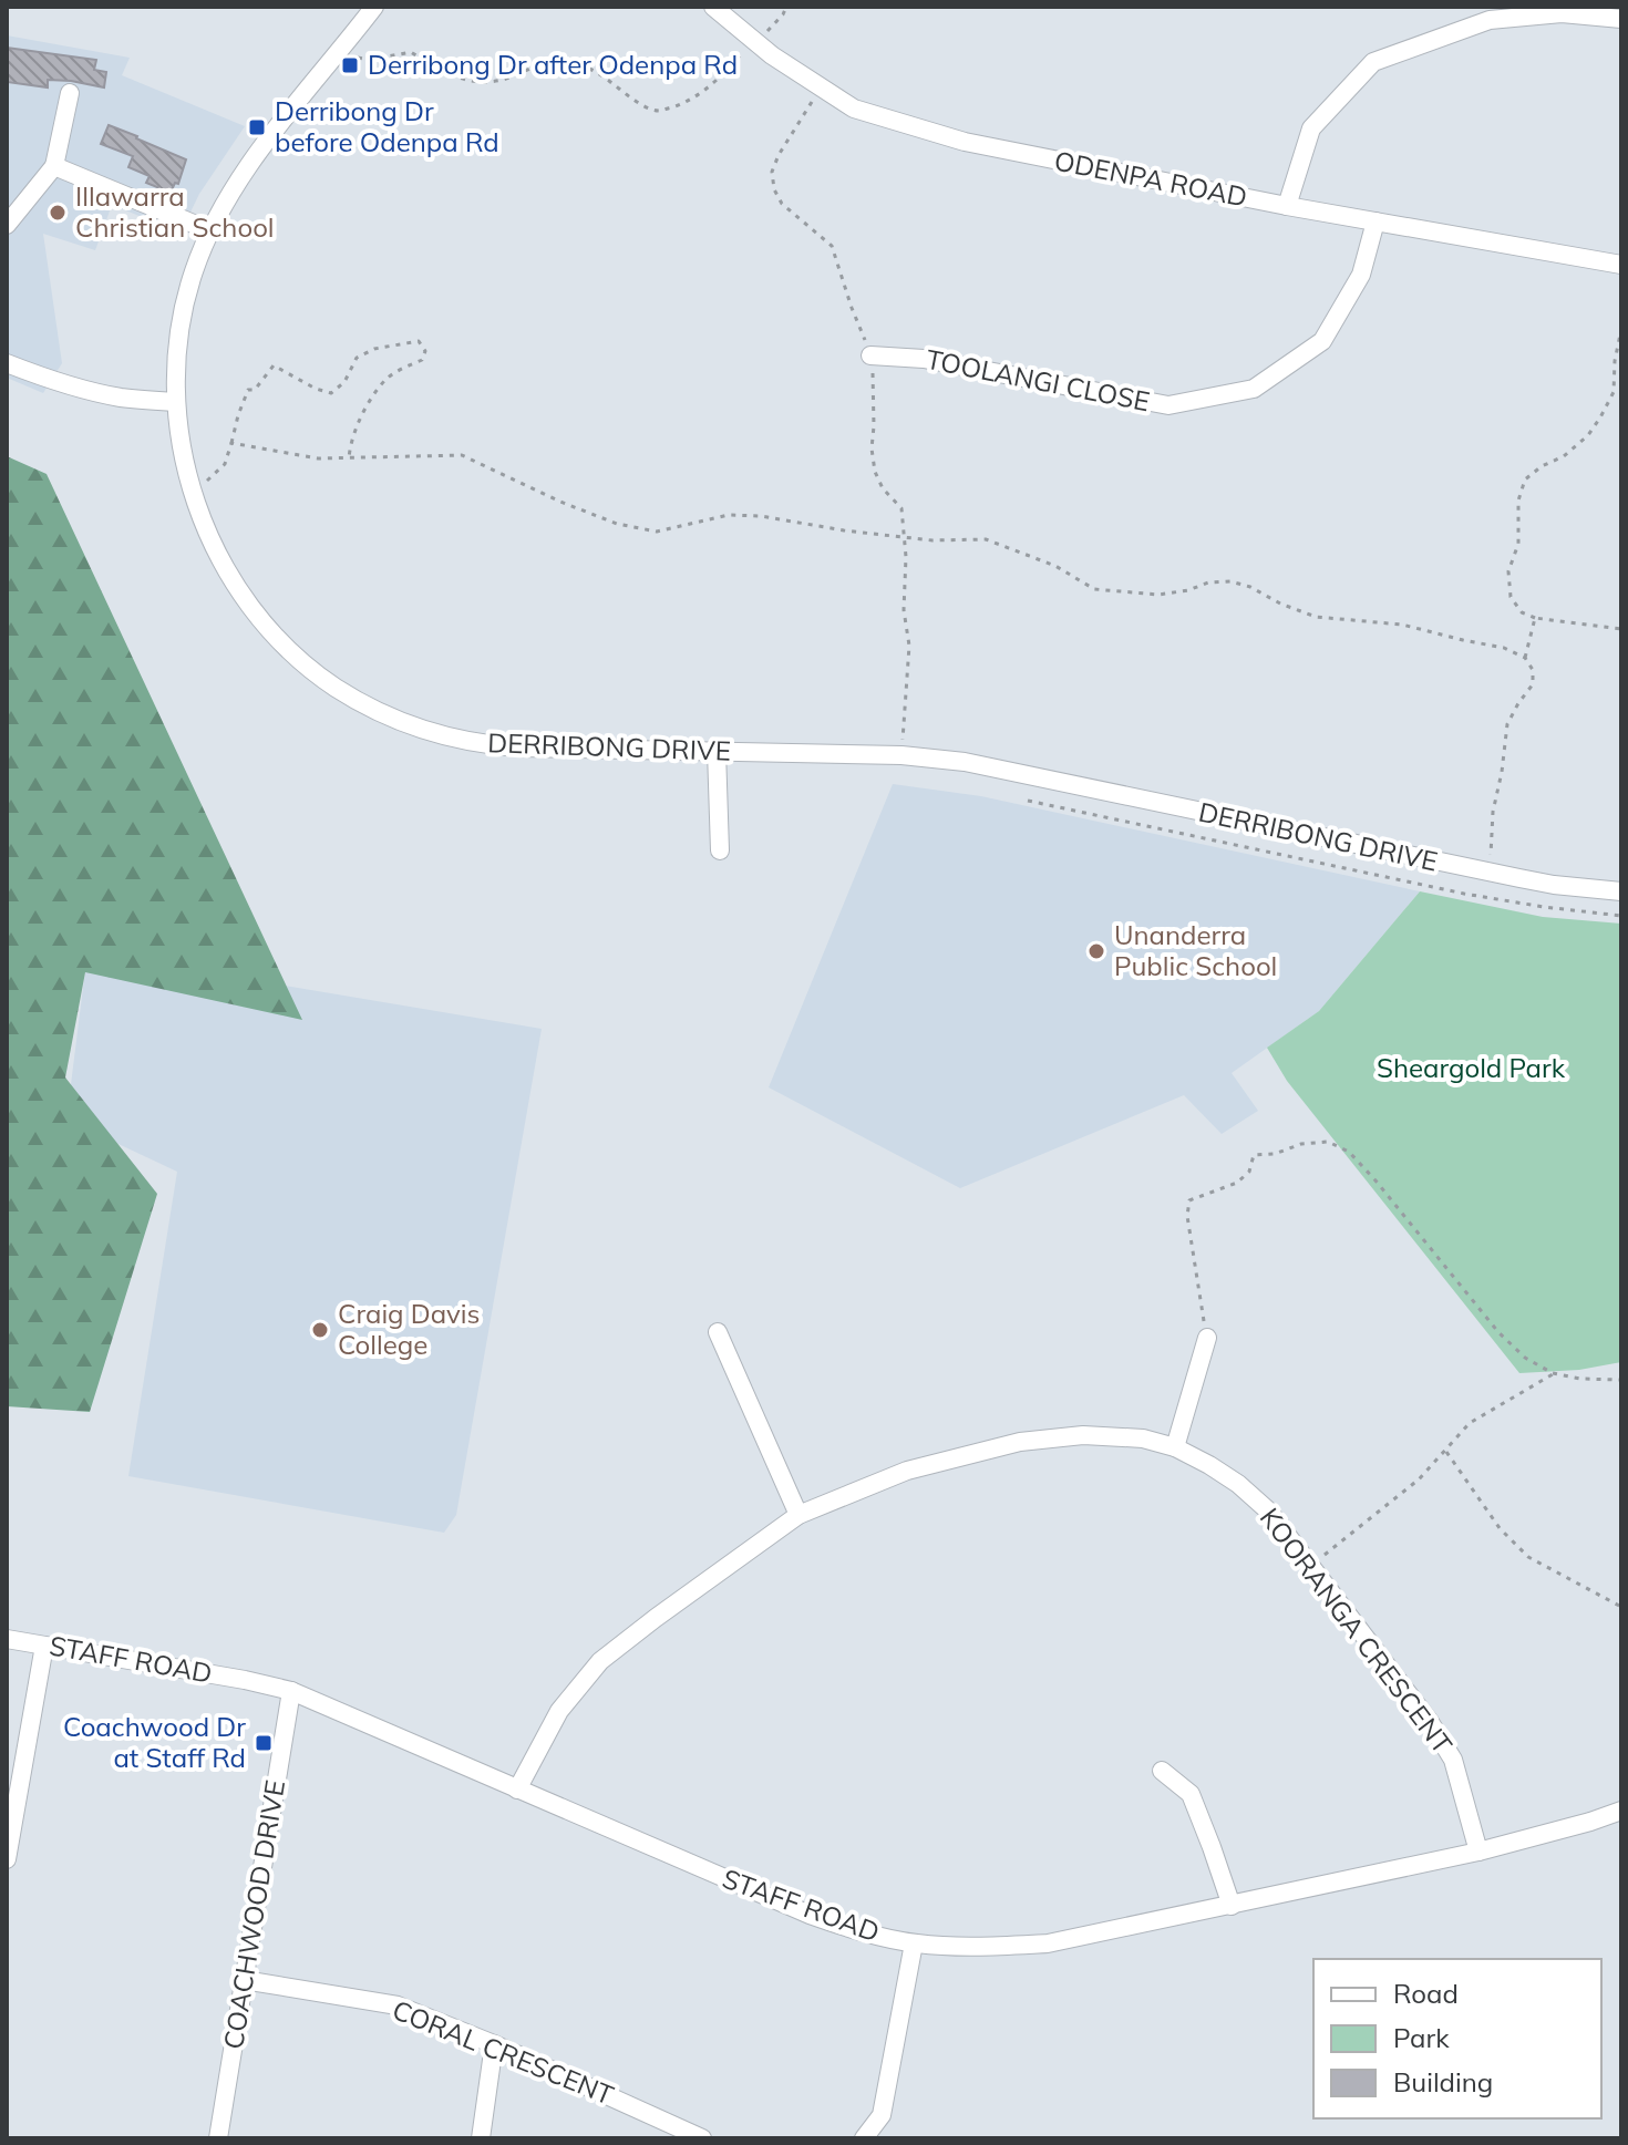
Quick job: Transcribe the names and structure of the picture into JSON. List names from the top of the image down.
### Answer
{
  "streets": {
    "street": [
      "ODENPA ROAD",
      "TOOLANGI CLOSE",
      "DERRIBONG DRIVE",
      "KOORANGA CRESCENT",
      "STAFF ROAD",
      "COACHWOOD DRIVE",
      "CORAL CRESCENT"
    ]
  },
  "crossings": [
    ["ODENPA ROAD", "TOOLANGI CLOSE"],
    ["KOORANGA CRESCENT", "STAFF ROAD"],
    ["STAFF ROAD", "COACHWOOD DRIVE"],
    ["COACHWOOD DRIVE", "CORAL CRESCENT"]
  ],
  "parks": ["Sheargold Park"],
  "places": {
    "transit": ["Derribong Dr after Odenpa Rd", "Derribong Dr before Odenpa Rd", "Coachwood Dr at Staff Rd"],
    "other": ["Illawarra Christian School", "Unanderra Public School", "Craig Davis College"]
  },
  "legend": ["Road", "Park", "Building"]
}
